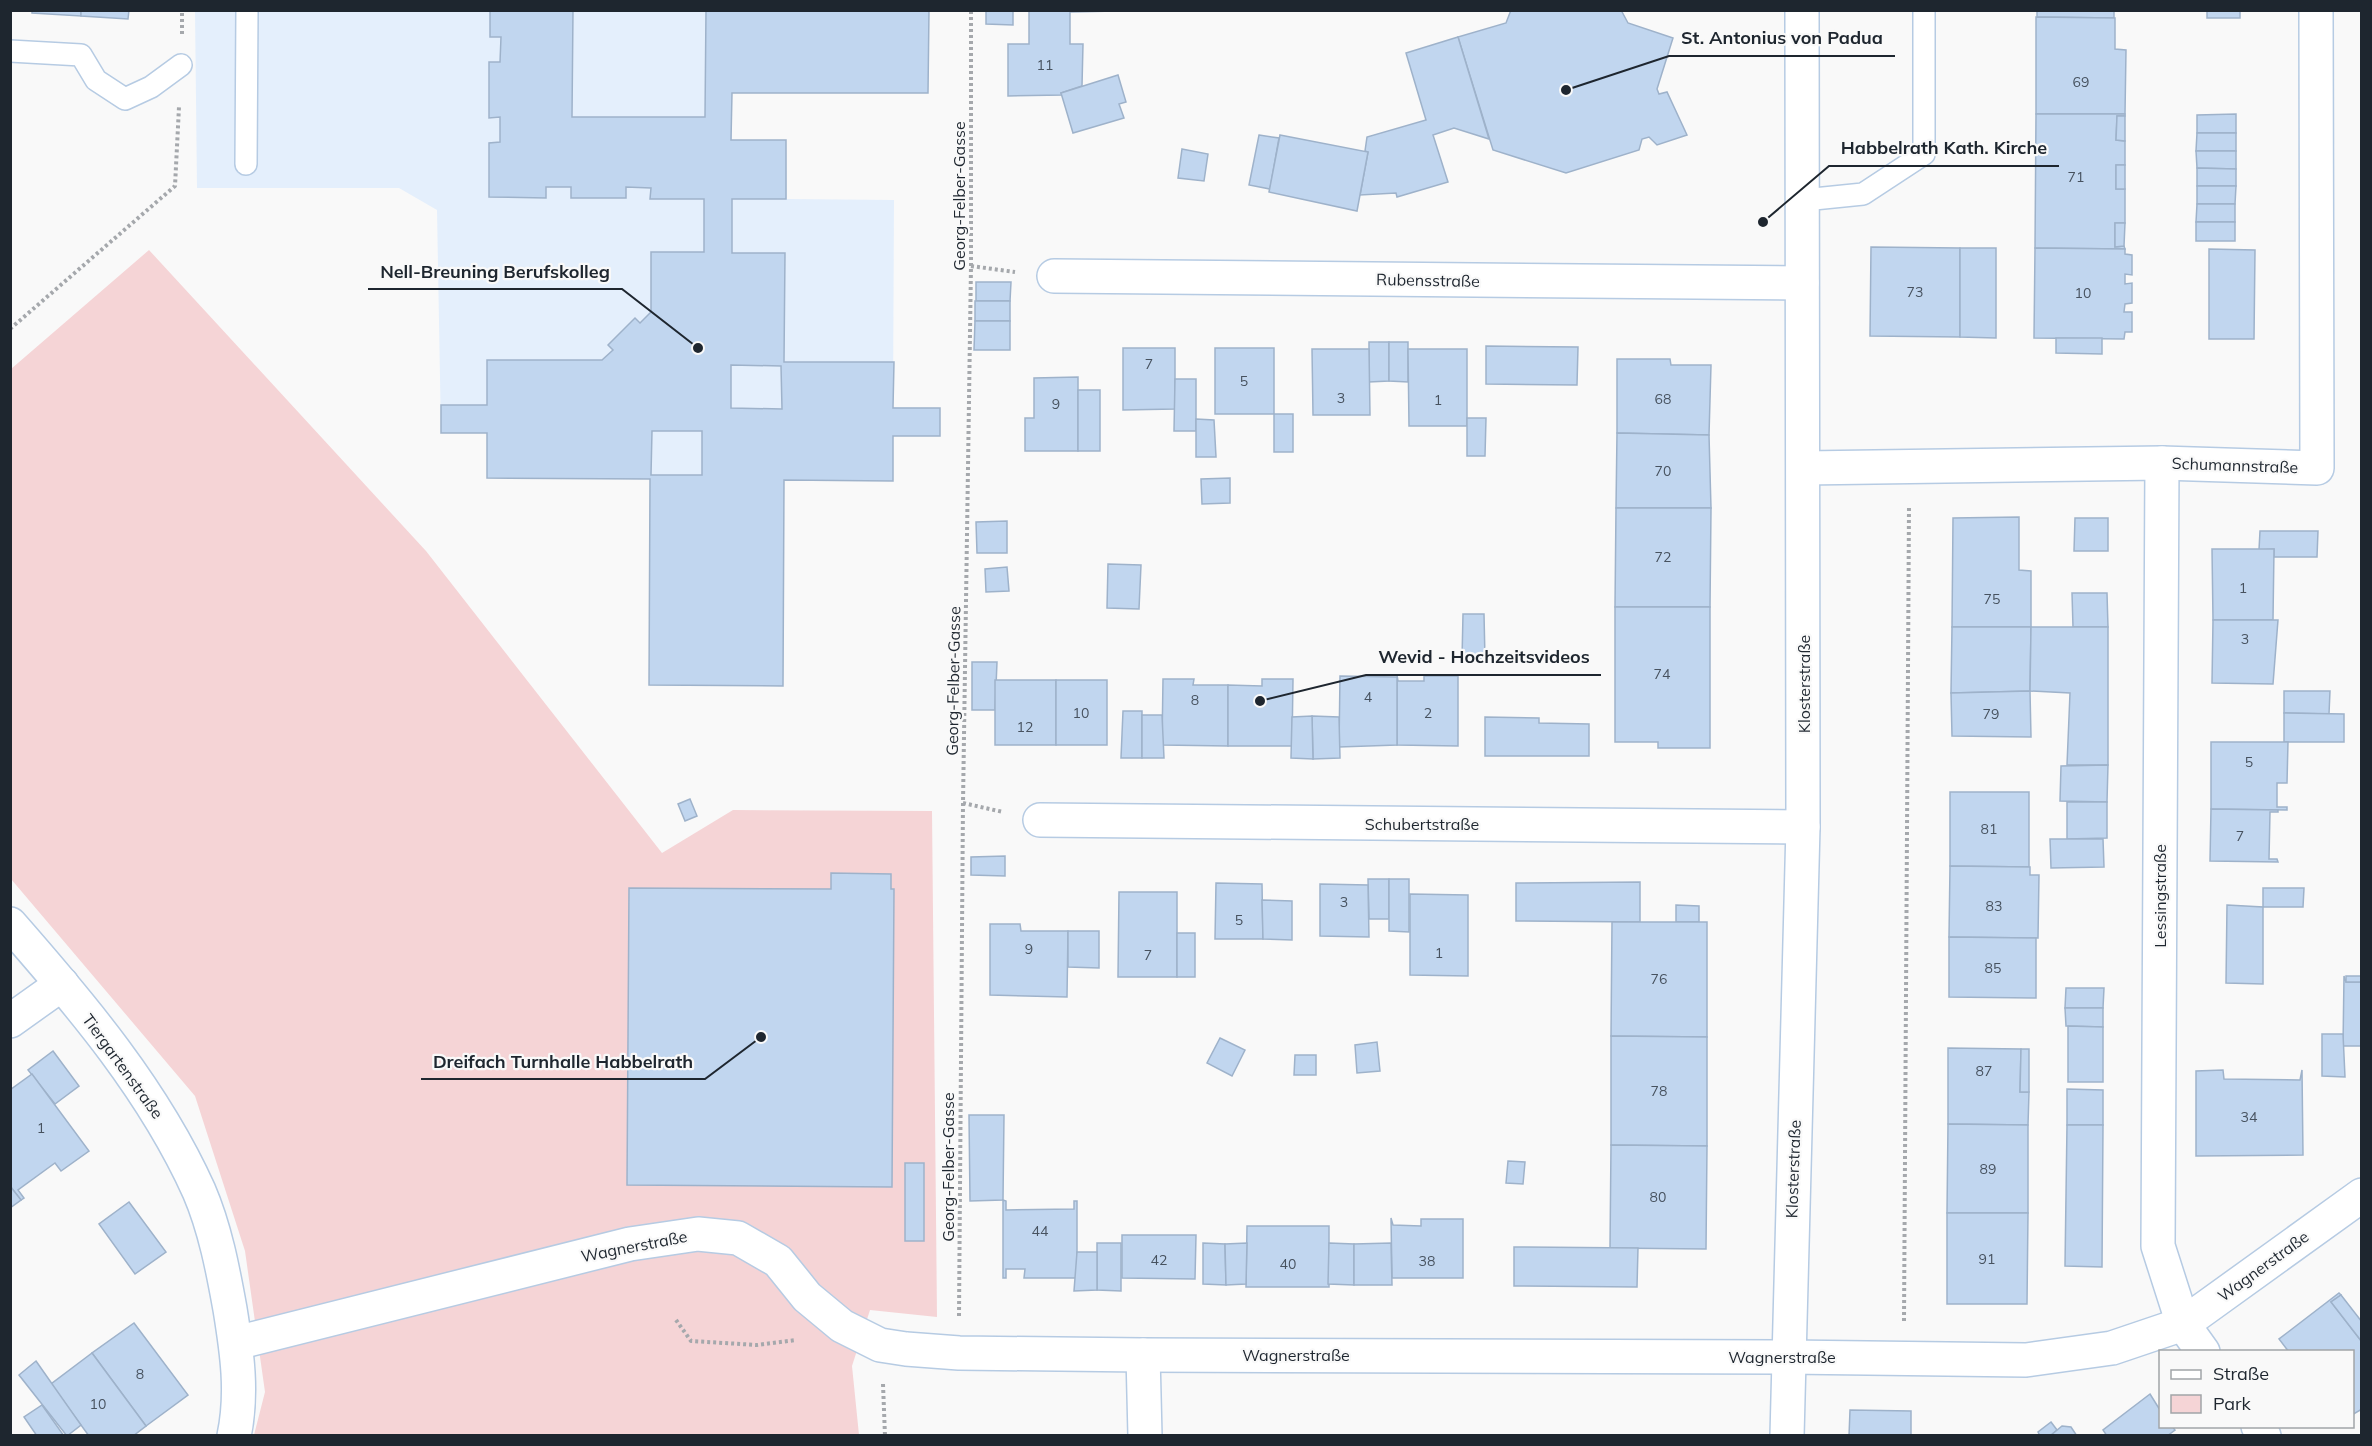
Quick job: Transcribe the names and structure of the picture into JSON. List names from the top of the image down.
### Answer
{
  "streets": {
    "street": [
      "Rubensstraße",
      "Schumannstraße",
      "Klosterstraße",
      "Schubertstraße",
      "Lessingstraße",
      "Tiergartenstraße",
      "Wagnerstraße"
    ],
    "path": ["Georg-Felber-Gasse"]
  },
  "crossings": [
    ["Georg-Felber-Gasse", "Wagnerstraße"],
    ["Rubensstraße", "Klosterstraße"],
    ["Schumannstraße", "Klosterstraße"],
    ["Schumannstraße", "Lessingstraße"],
    ["Klosterstraße", "Schubertstraße"],
    ["Klosterstraße", "Wagnerstraße"],
    ["Lessingstraße", "Wagnerstraße"],
    ["Tiergartenstraße", "Wagnerstraße"]
  ],
  "places": [
    "St. Antonius von Padua",
    "Habbelrath Kath. Kirche",
    "Nell-Breuning Berufskolleg",
    "Wevid - Hochzeitsvideos",
    "Dreifach Turnhalle Habbelrath"
  ],
  "house_numbers": [
    "11",
    "69",
    "71",
    "73",
    "10",
    "7",
    "5",
    "3",
    "68",
    "1",
    "9",
    "70",
    "72",
    "1",
    "75",
    "3",
    "74",
    "4",
    "8",
    "10",
    "2",
    "79",
    "12",
    "5",
    "81",
    "7",
    "3",
    "83",
    "5",
    "9",
    "1",
    "7",
    "85",
    "76",
    "87",
    "78",
    "34",
    "1",
    "89",
    "80",
    "44",
    "91",
    "42",
    "38",
    "40",
    "8",
    "10"
  ],
  "legend": ["Straße", "Park"]
}
